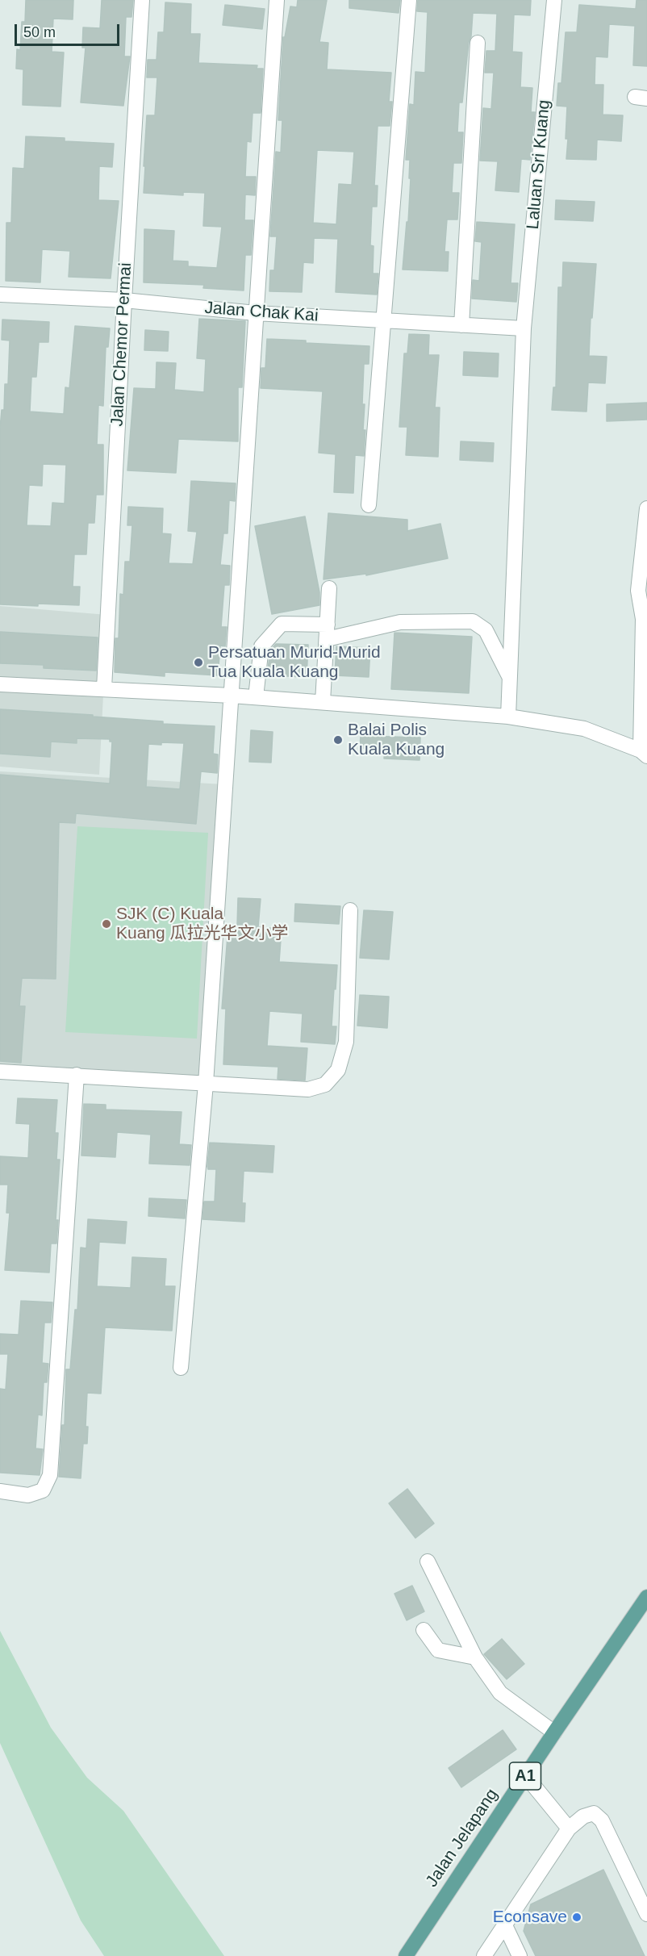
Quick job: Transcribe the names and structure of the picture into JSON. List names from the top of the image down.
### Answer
{
  "streets": {
    "main road": ["A1", "Jalan Jelapang"],
    "street": ["Laluan Sri Kuang", "Jalan Chak Kai", "Jalan Chemor Permai"]
  },
  "crossings": [
    ["Laluan Sri Kuang", "Jalan Chak Kai"],
    ["Jalan Chak Kai", "Jalan Chemor Permai"]
  ],
  "places": [
    "Persatuan Murid-Murid Tua Kuala Kuang",
    "Balai Polis Kuala Kuang",
    "SJK (C) Kuala Kuang 瓜拉光华文小学",
    "Econsave"
  ],
  "scale_bar": "50 m"
}
